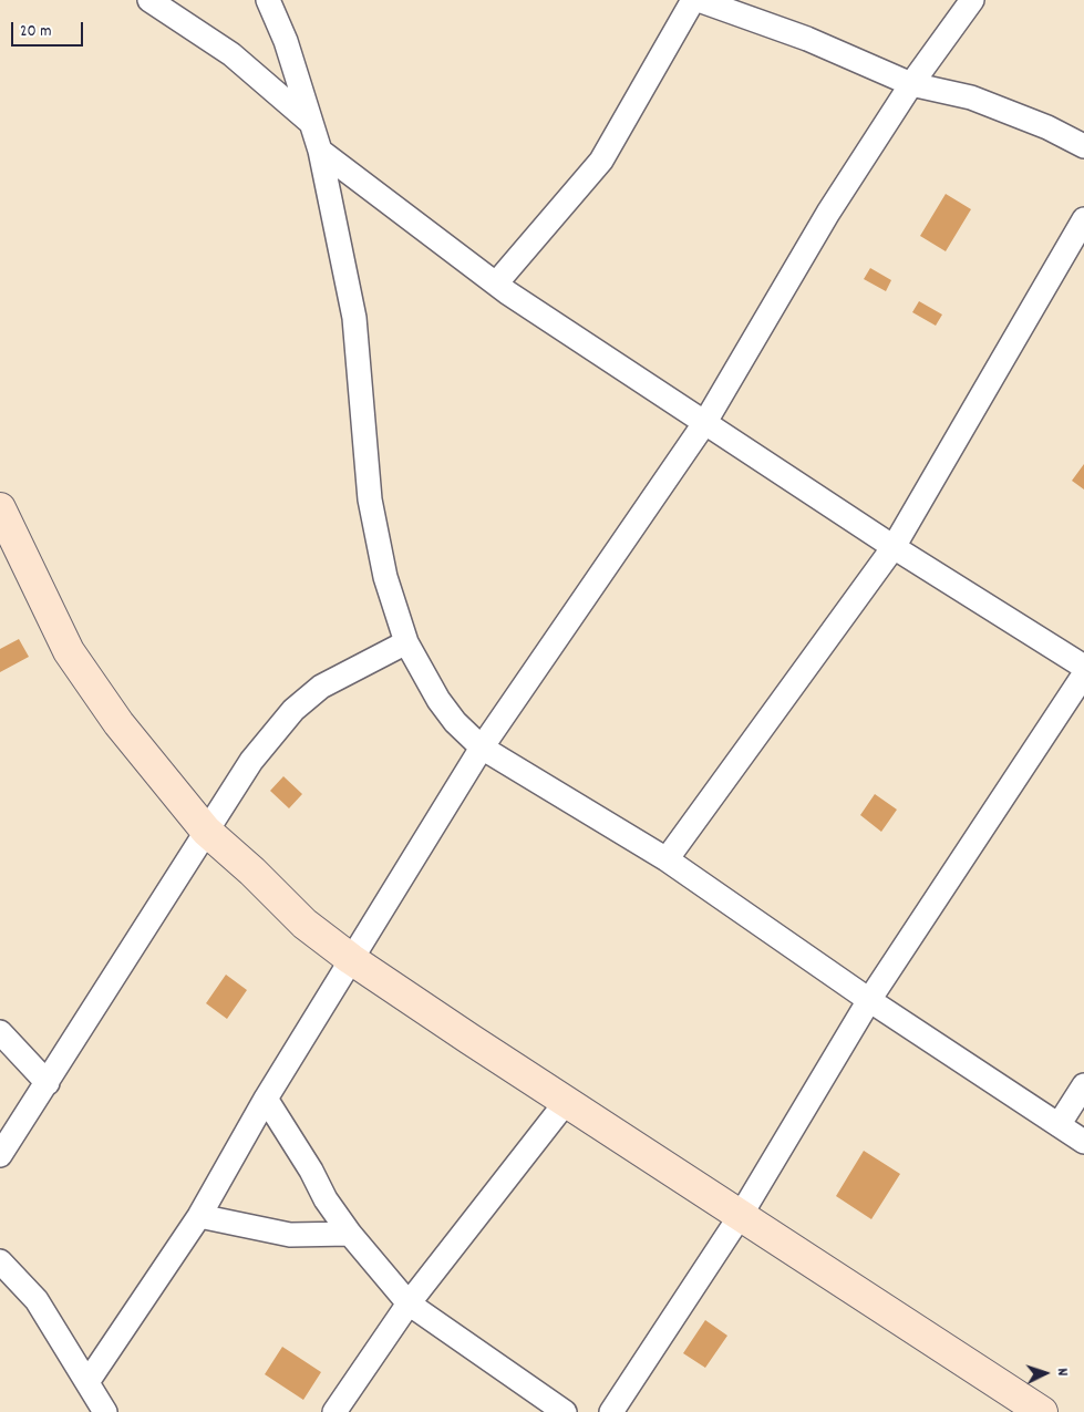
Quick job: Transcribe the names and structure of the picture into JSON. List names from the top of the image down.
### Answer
{
  "scale_bar": "20 m",
  "north": "right"
}
